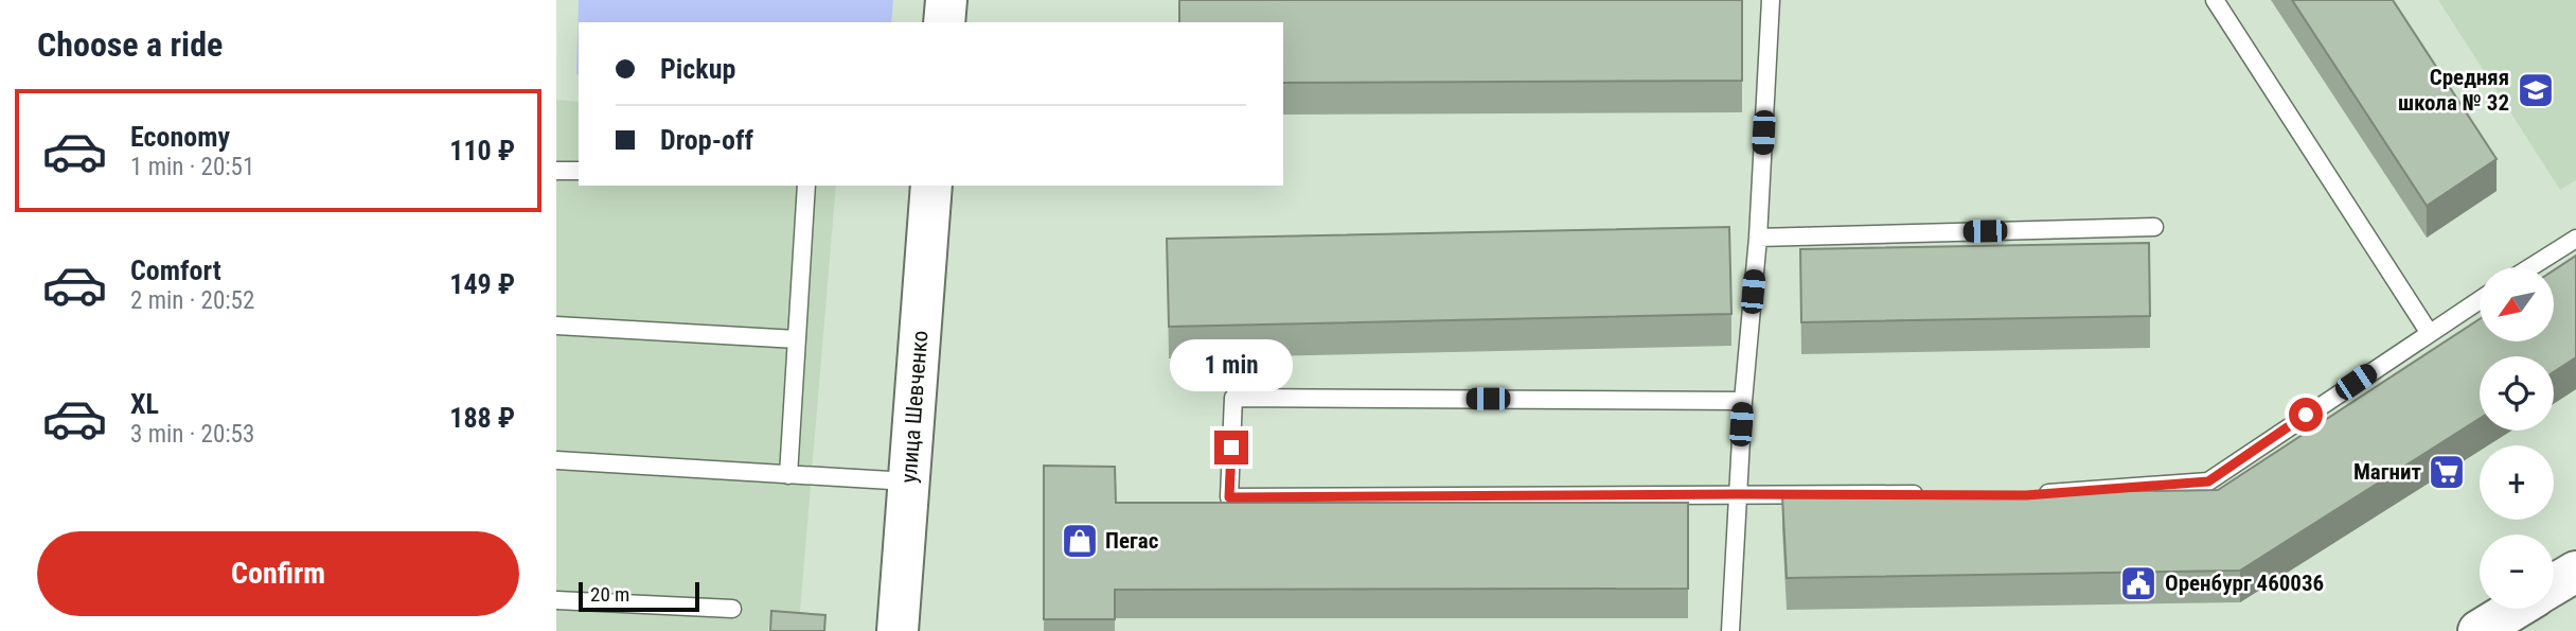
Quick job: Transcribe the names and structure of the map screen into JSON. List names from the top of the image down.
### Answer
{
  "streets": {
    "main road": ["улица Шевченко"]
  },
  "places": {
    "school or university": ["Средняя школа № 32"],
    "supermarket": ["Магнит"],
    "shop": ["Пегас"],
    "public building": ["Оренбург 460036"]
  },
  "scale_bar": "20 m",
  "north": "bottom left",
  "page": {
    "heading": "Choose a ride",
    "banner": ["Pickup", "Drop-off"],
    "list": [
      {
        "name": "Economy",
        "note": "1 min · 20:51",
        "value": "110 ₽"
      },
      {
        "name": "Comfort",
        "note": "2 min · 20:52",
        "value": "149 ₽"
      },
      {
        "name": "XL",
        "note": "3 min · 20:53",
        "value": "188 ₽"
      }
    ],
    "map_buttons": ["+", "−"],
    "bubble": "1 min",
    "buttons": "Confirm",
    "scale": "20 m"
  }
}
